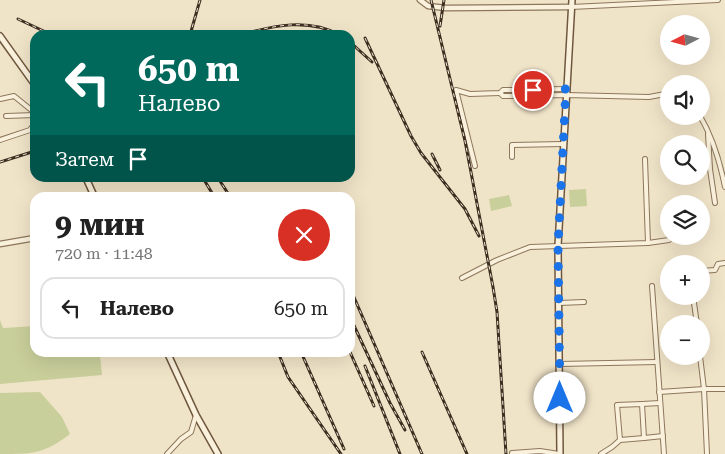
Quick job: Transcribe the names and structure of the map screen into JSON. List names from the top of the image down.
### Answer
{
  "north": "left",
  "page": {
    "map_buttons": ["+", "−"],
    "turn": ["650 m", "Налево"],
    "then": "Затем",
    "heading": ["9 мин", "720 m · 11:48"],
    "list": [
      {
        "name": "Налево",
        "value": "650 m"
      }
    ]
  }
}
